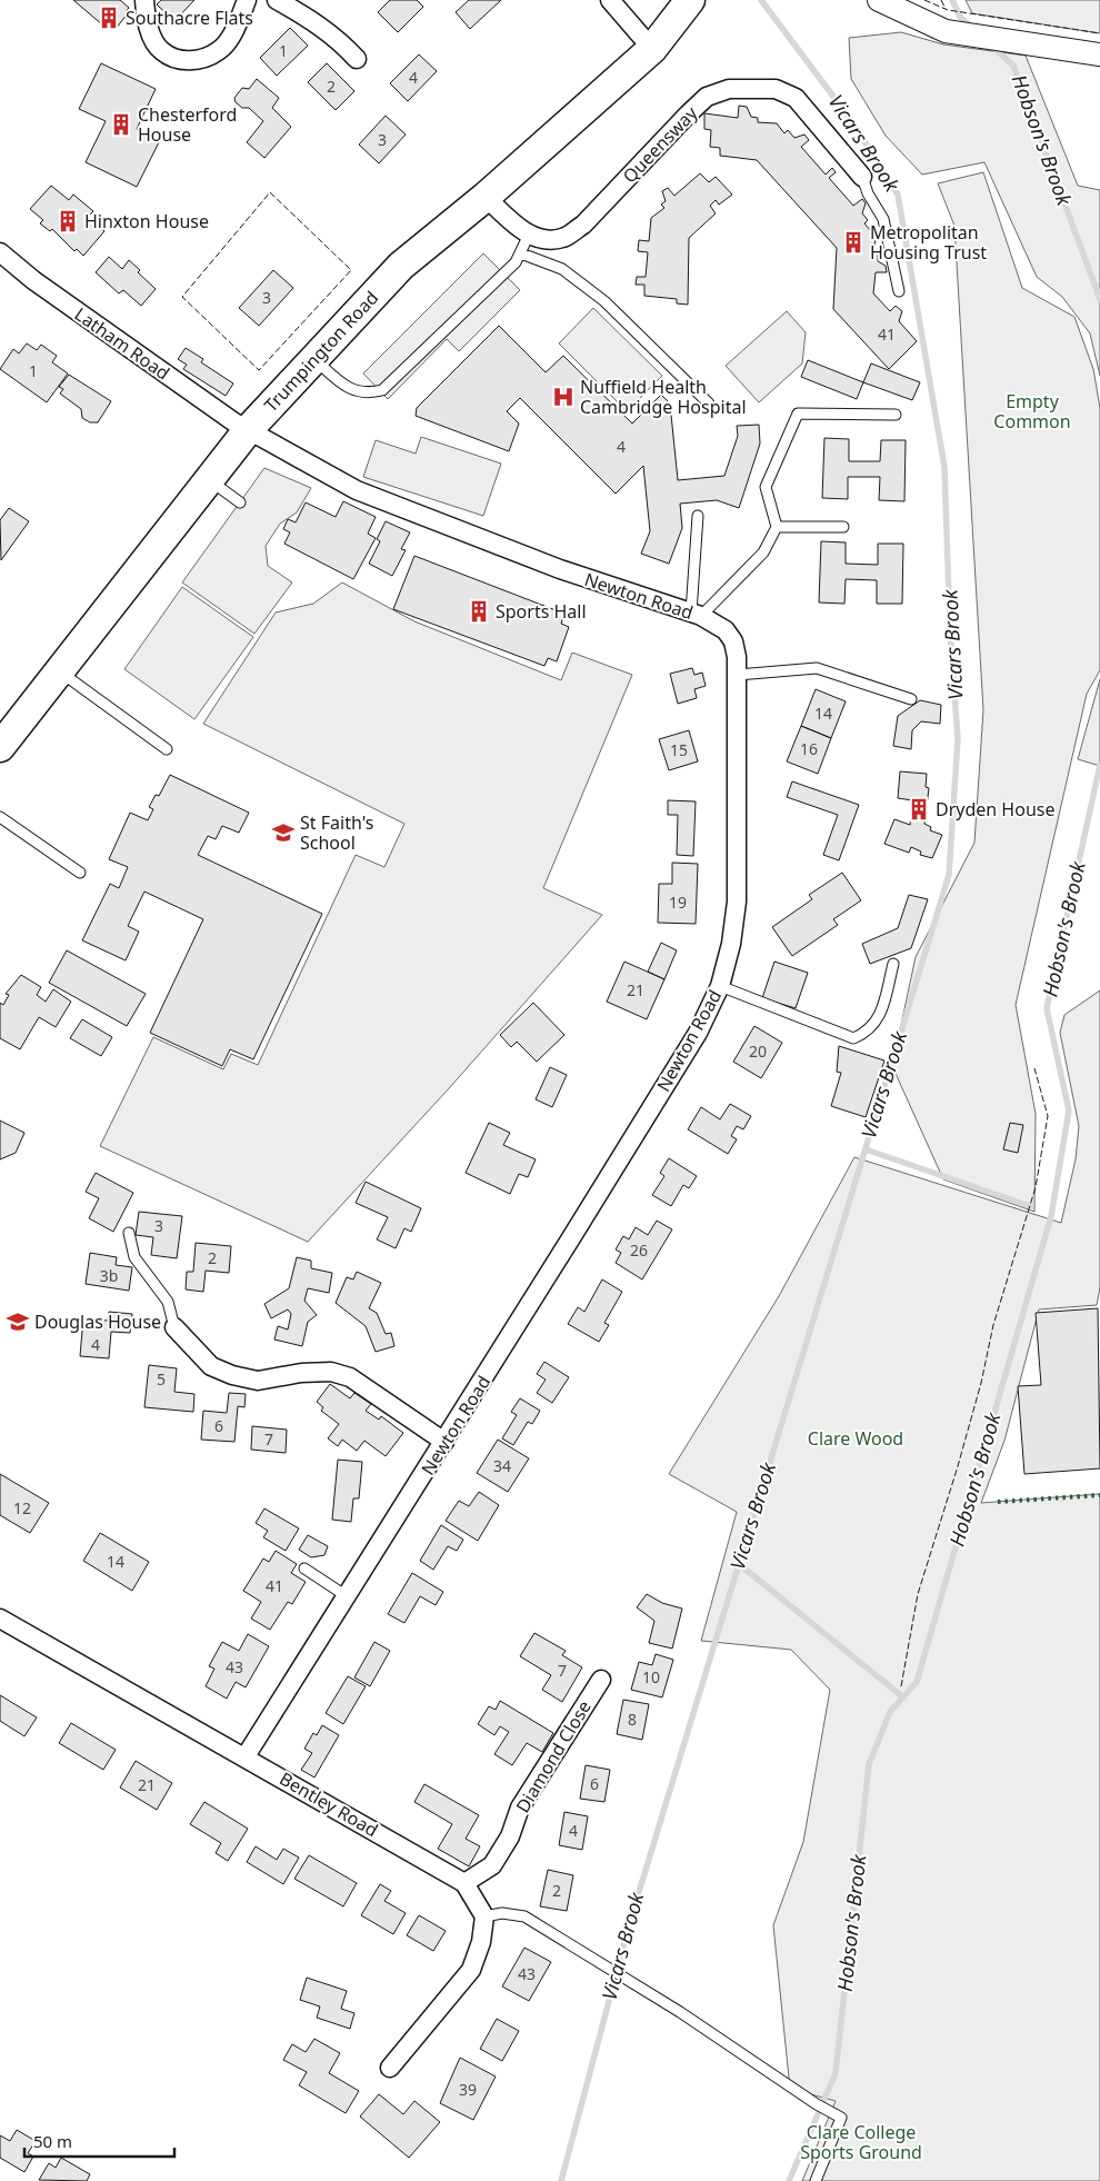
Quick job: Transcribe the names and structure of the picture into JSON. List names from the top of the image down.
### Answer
{
  "streets": {
    "main road": ["Trumpington Road"],
    "street": [
      "Queensway",
      "Latham Road",
      "Newton Road",
      "Diamond Close",
      "Bentley Road"
    ]
  },
  "crossings": [
    ["Latham Road", "Trumpington Road"],
    ["Latham Road", "Newton Road"],
    ["Trumpington Road", "Newton Road"],
    ["Newton Road", "Bentley Road"],
    ["Diamond Close", "Bentley Road"]
  ],
  "water": ["Hobson's Brook", "Vicars Brook"],
  "parks": ["Empty Common", "Clare Wood", "Clare College Sports Ground"],
  "places": {
    "building": [
      "Southacre Flats",
      "Chesterford House",
      "Hinxton House",
      "Metropolitan Housing Trust",
      "Sports Hall",
      "Dryden House"
    ],
    "hospital": ["Nuffield Health Cambridge Hospital"],
    "school or university": ["St Faith's School", "Douglas House"]
  },
  "house_numbers": [
    "1",
    "4",
    "2",
    "3",
    "3",
    "41",
    "1",
    "4",
    "14",
    "16",
    "15",
    "19",
    "21",
    "20",
    "3",
    "26",
    "2",
    "3b",
    "4",
    "5",
    "6",
    "7",
    "34",
    "12",
    "14",
    "41",
    "43",
    "7",
    "10",
    "8",
    "6",
    "21",
    "4",
    "2",
    "43",
    "39"
  ],
  "scale_bar": "50 m"
}
